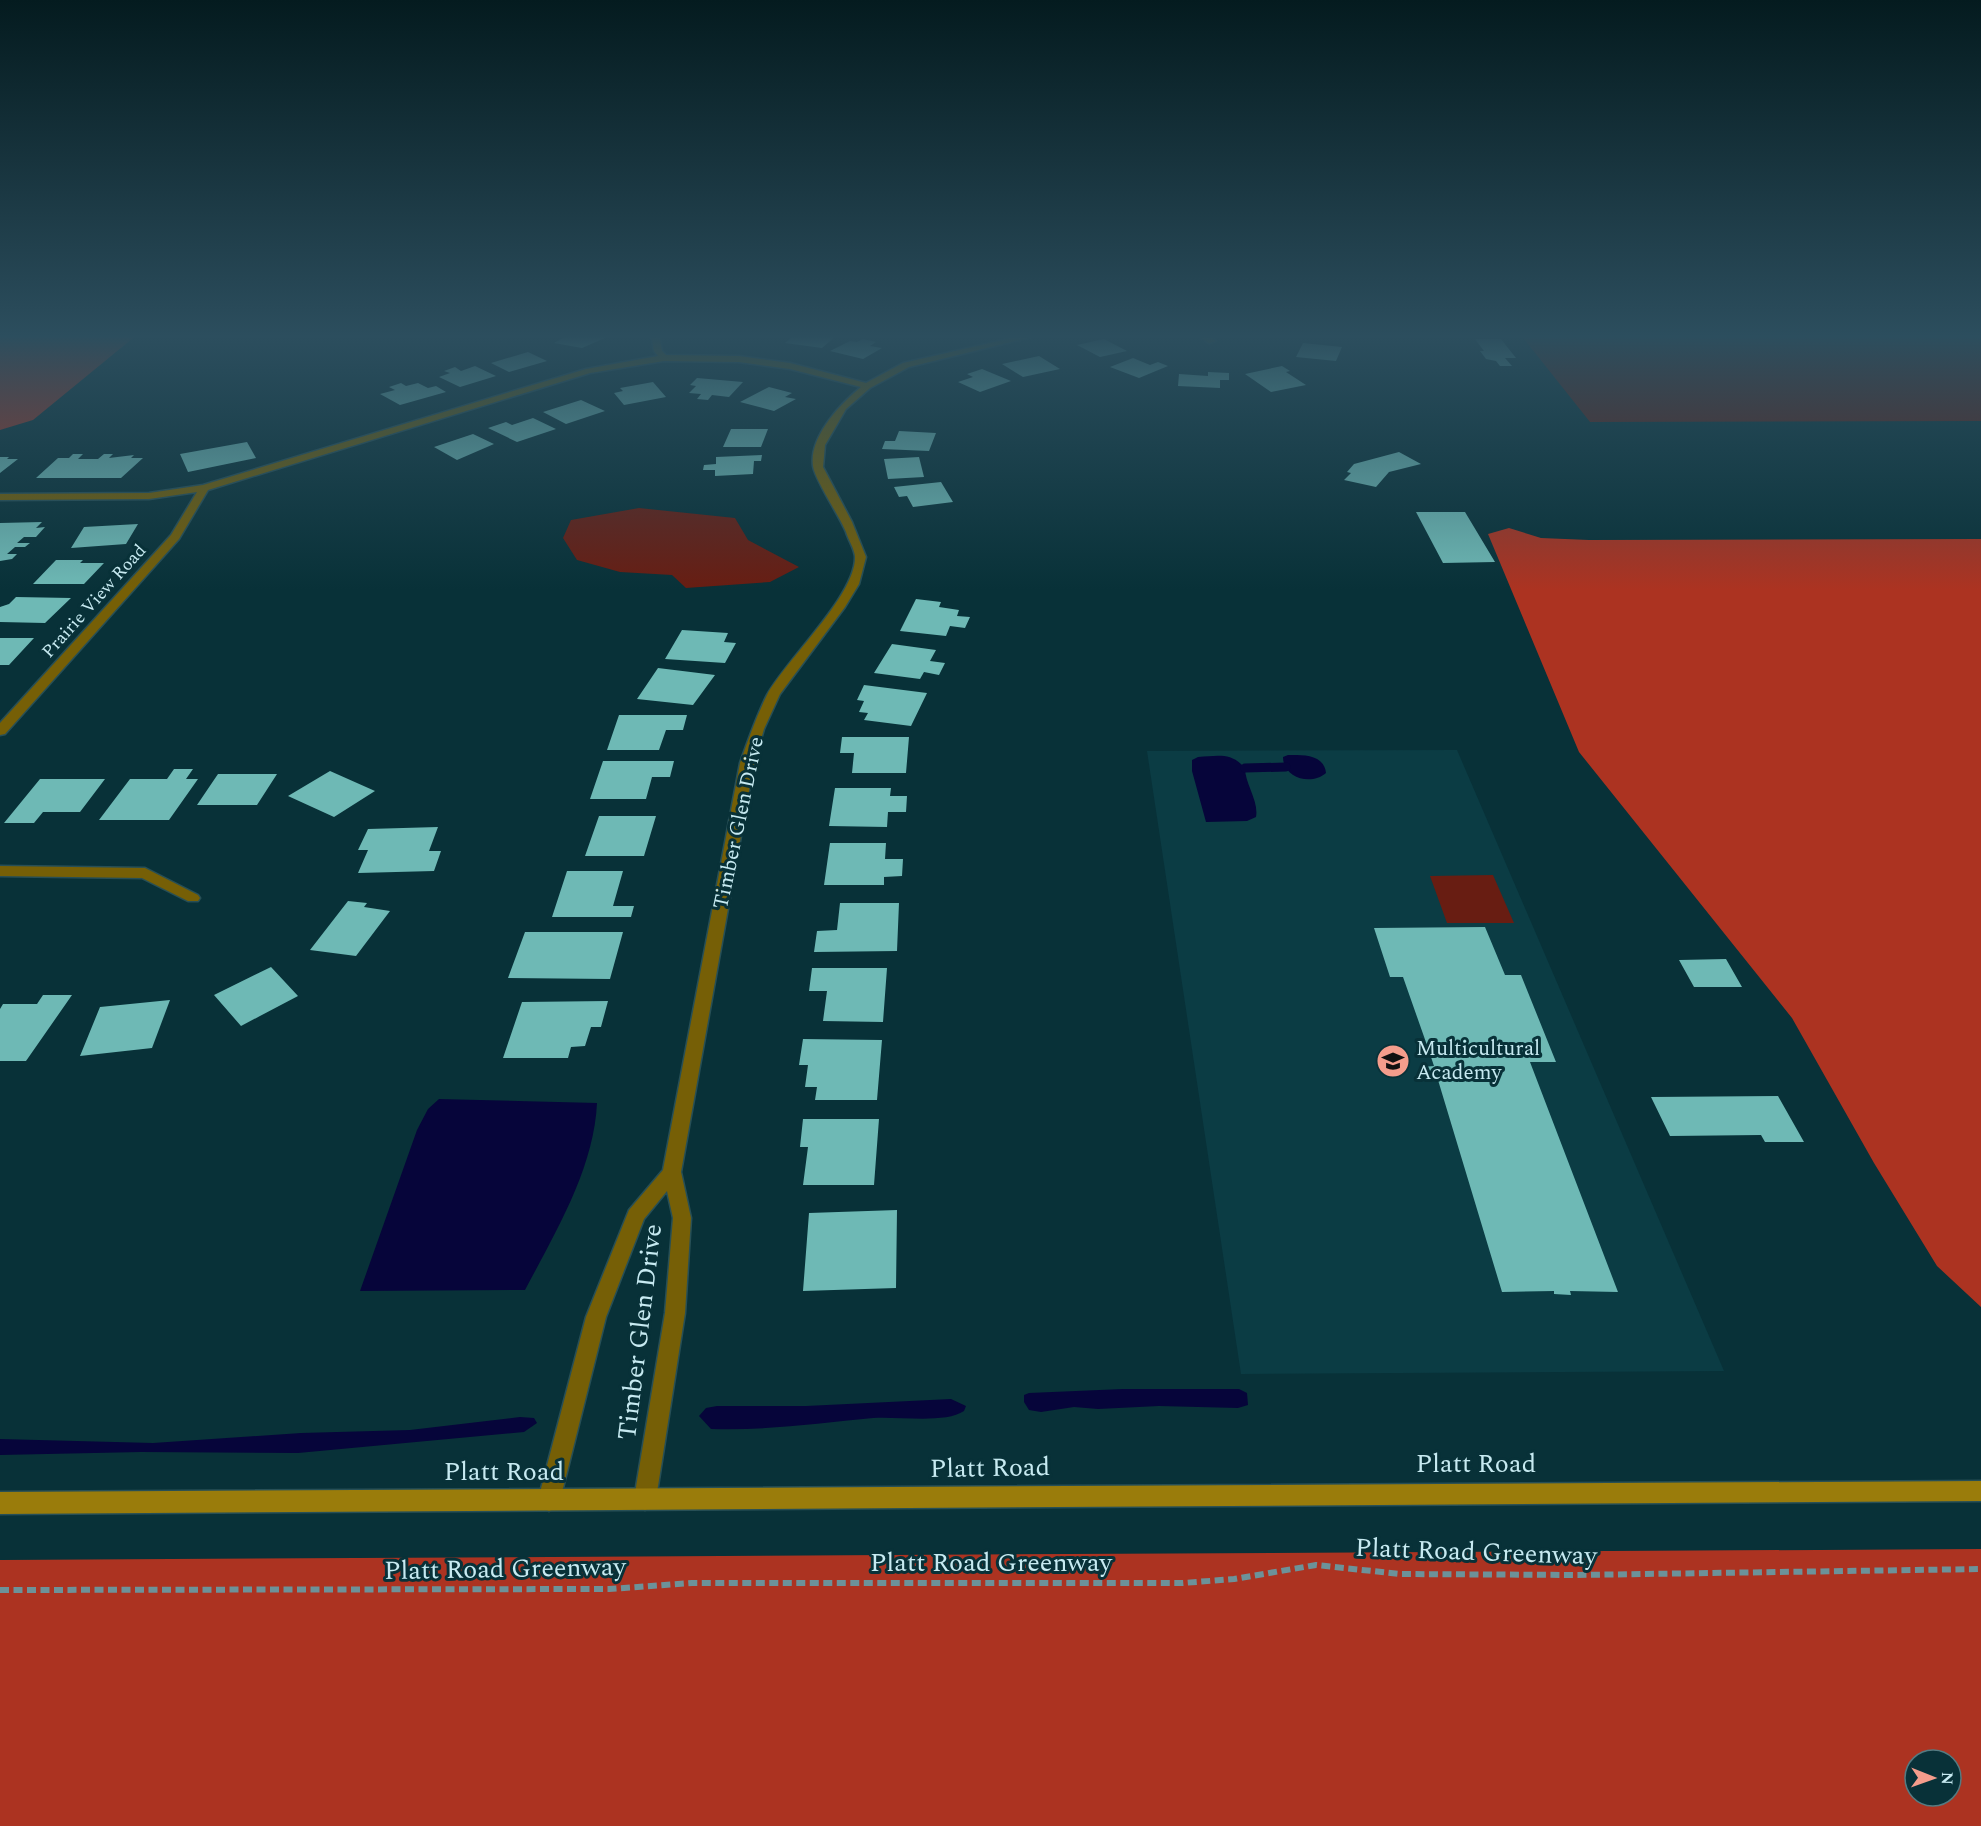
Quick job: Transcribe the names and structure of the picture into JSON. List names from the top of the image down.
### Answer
{
  "streets": {
    "main road": ["Platt Road"],
    "street": ["Prairie View Road", "Timber Glen Drive"],
    "path": ["Platt Road Greenway"]
  },
  "crossings": [
    ["Timber Glen Drive", "Platt Road"]
  ],
  "places": {
    "school or university": ["Multicultural Academy"]
  },
  "north": "right"
}
